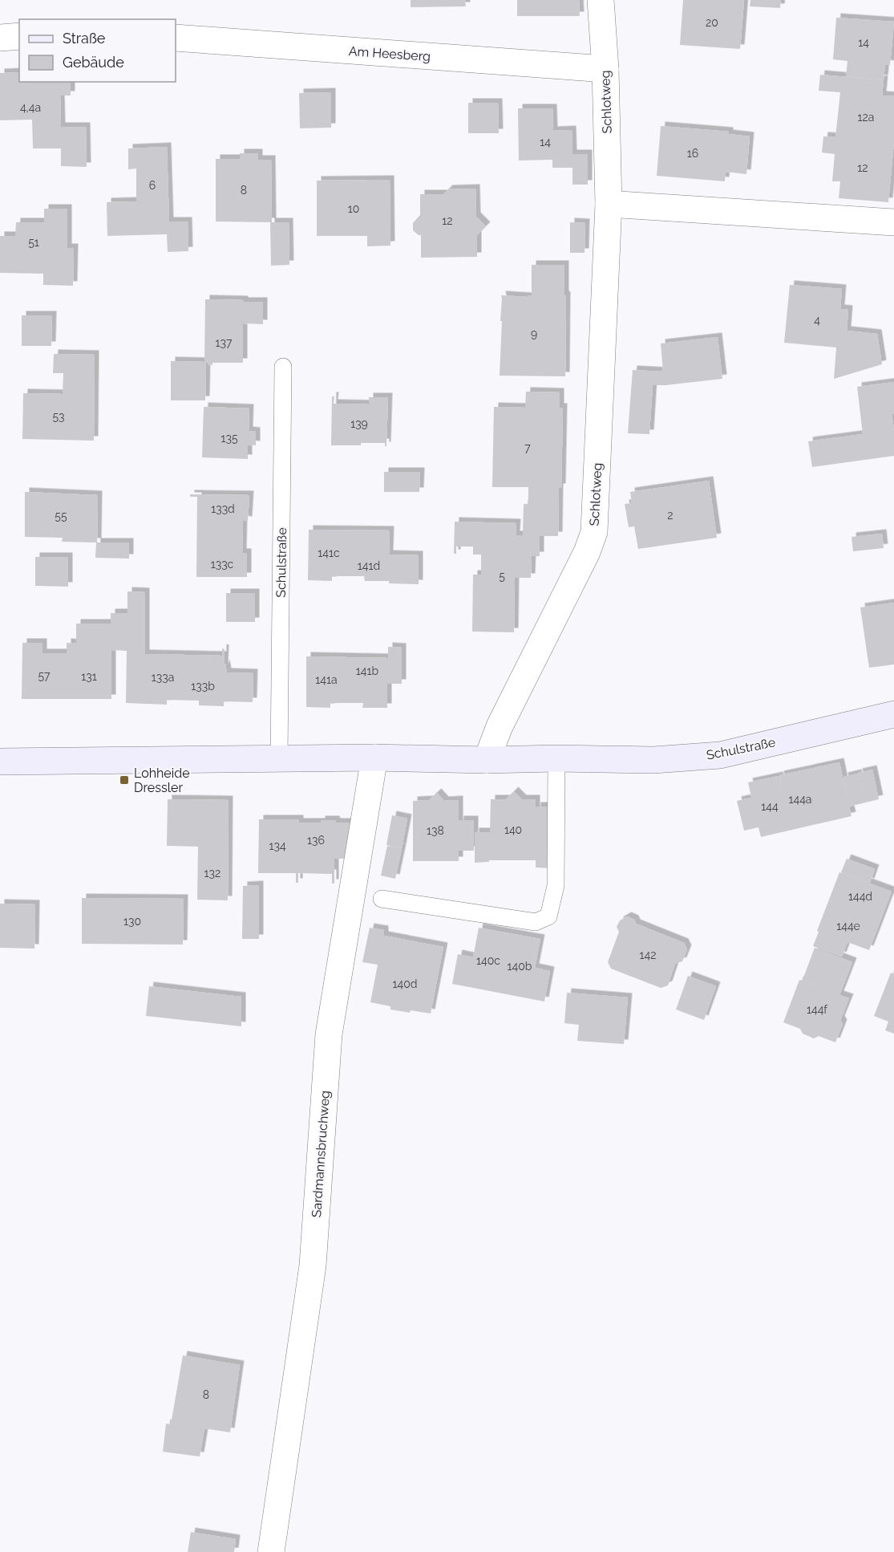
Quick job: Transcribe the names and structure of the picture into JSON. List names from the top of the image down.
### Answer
{
  "streets": {
    "street": [
      "Am Heesberg",
      "Schlotweg",
      "Schulstraße",
      "Sardmannsbruchweg"
    ]
  },
  "crossings": [
    ["Am Heesberg", "Schlotweg"],
    ["Schlotweg", "Schulstraße"],
    ["Schulstraße", "Sardmannsbruchweg"]
  ],
  "places": {
    "transit": ["Lohheide Dressler"]
  },
  "house_numbers": [
    "20",
    "14",
    "4,4a",
    "12a",
    "14",
    "16",
    "12",
    "6",
    "8",
    "10",
    "12",
    "51",
    "4",
    "9",
    "137",
    "53",
    "139",
    "135",
    "7",
    "133d",
    "2",
    "55",
    "141c",
    "133c",
    "141d",
    "5",
    "141b",
    "57",
    "131",
    "133a",
    "141a",
    "133b",
    "144a",
    "144",
    "140",
    "138",
    "136",
    "134",
    "132",
    "144d",
    "130",
    "144e",
    "142",
    "140c",
    "140b",
    "140d",
    "144f",
    "8"
  ],
  "legend": ["Straße", "Gebäude"]
}
